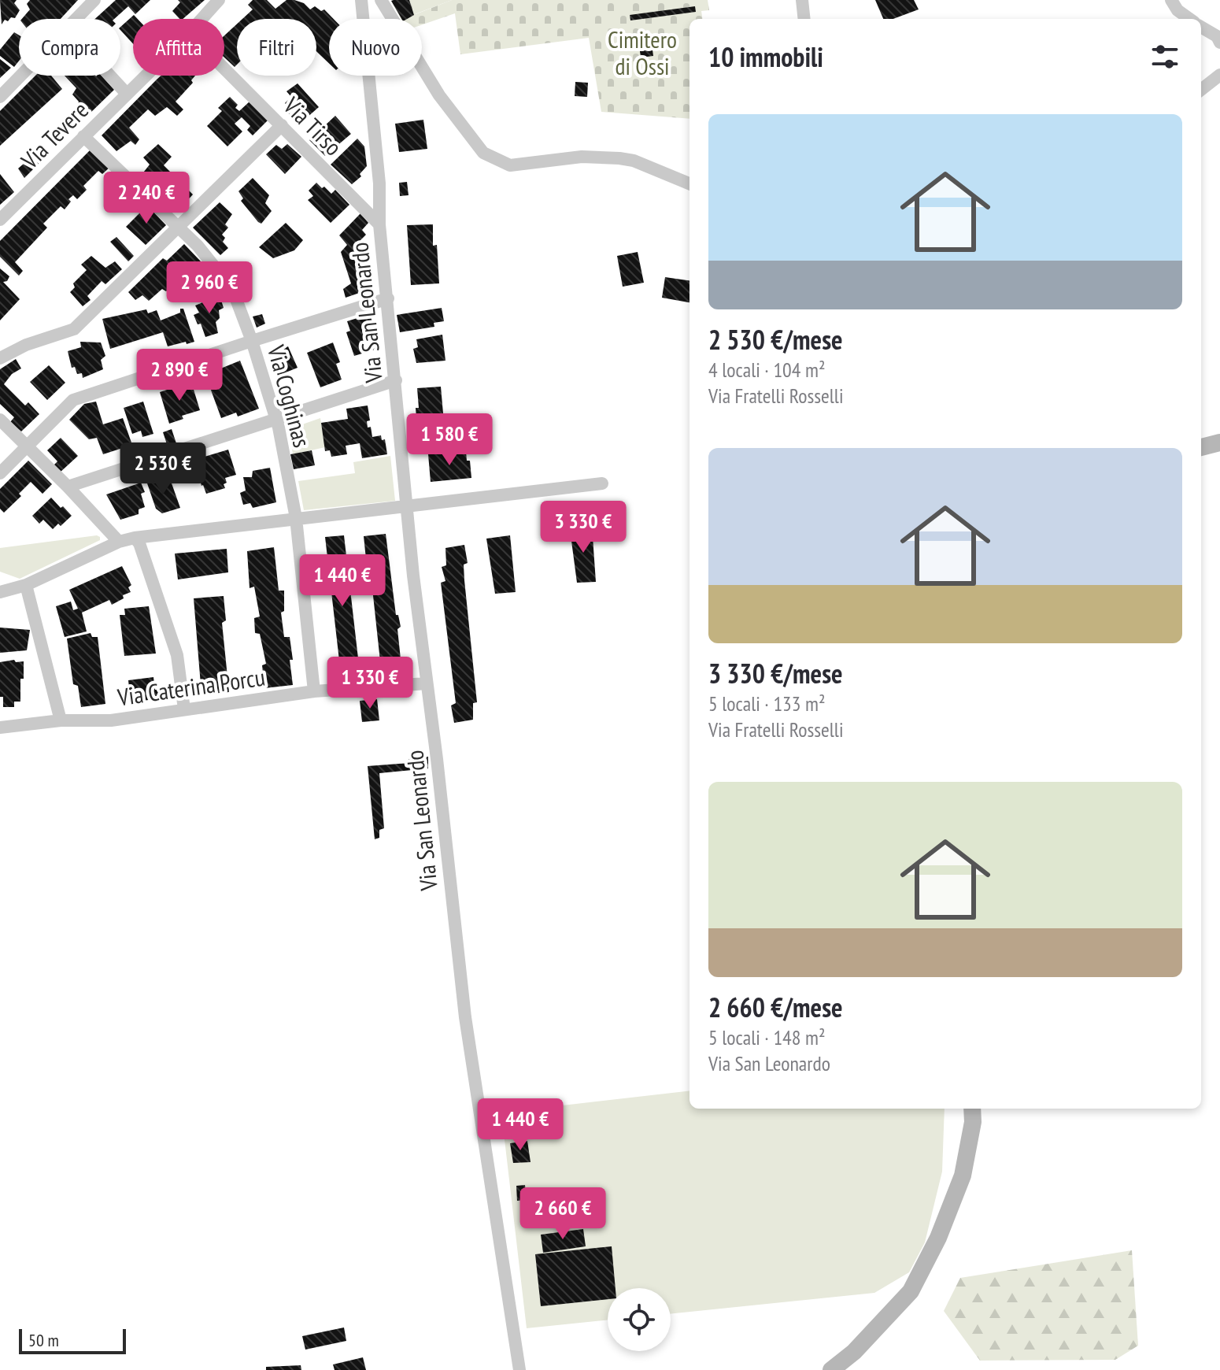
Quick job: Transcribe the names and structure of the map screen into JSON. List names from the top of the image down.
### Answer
{
  "streets": {
    "street": [
      "Via Tirso",
      "Via Tevere",
      "Via San Leonardo",
      "Via Coghinas",
      "Via Caterina Porcu"
    ]
  },
  "crossings": [
    ["Via Tirso", "Via San Leonardo"],
    ["Via Tevere", "Via Coghinas"],
    ["Via San Leonardo", "Via Caterina Porcu"],
    ["Via Coghinas", "Via Caterina Porcu"]
  ],
  "parks": ["Cimitero di Ossi"],
  "scale_bar": "50 m",
  "page": {
    "chip": [
      "Compra",
      "Affitta",
      "Filtri",
      "Nuovo"
    ],
    "heading": "10 immobili",
    "list": [
      {
        "name": "2 530 €/mese",
        "note": "4 locali · 104 m² · Via Fratelli Rosselli"
      },
      {
        "name": "3 330 €/mese",
        "note": "5 locali · 133 m² · Via Fratelli Rosselli"
      },
      {
        "name": "2 660 €/mese",
        "note": "5 locali · 148 m² · Via San Leonardo"
      }
    ],
    "price": [
      "2 240 €",
      "2 960 €",
      "2 890 €",
      "1 580 €",
      "2 530 €",
      "3 330 €",
      "1 440 €",
      "1 330 €",
      "1 440 €",
      "2 660 €"
    ],
    "scale": "50 m"
  }
}
